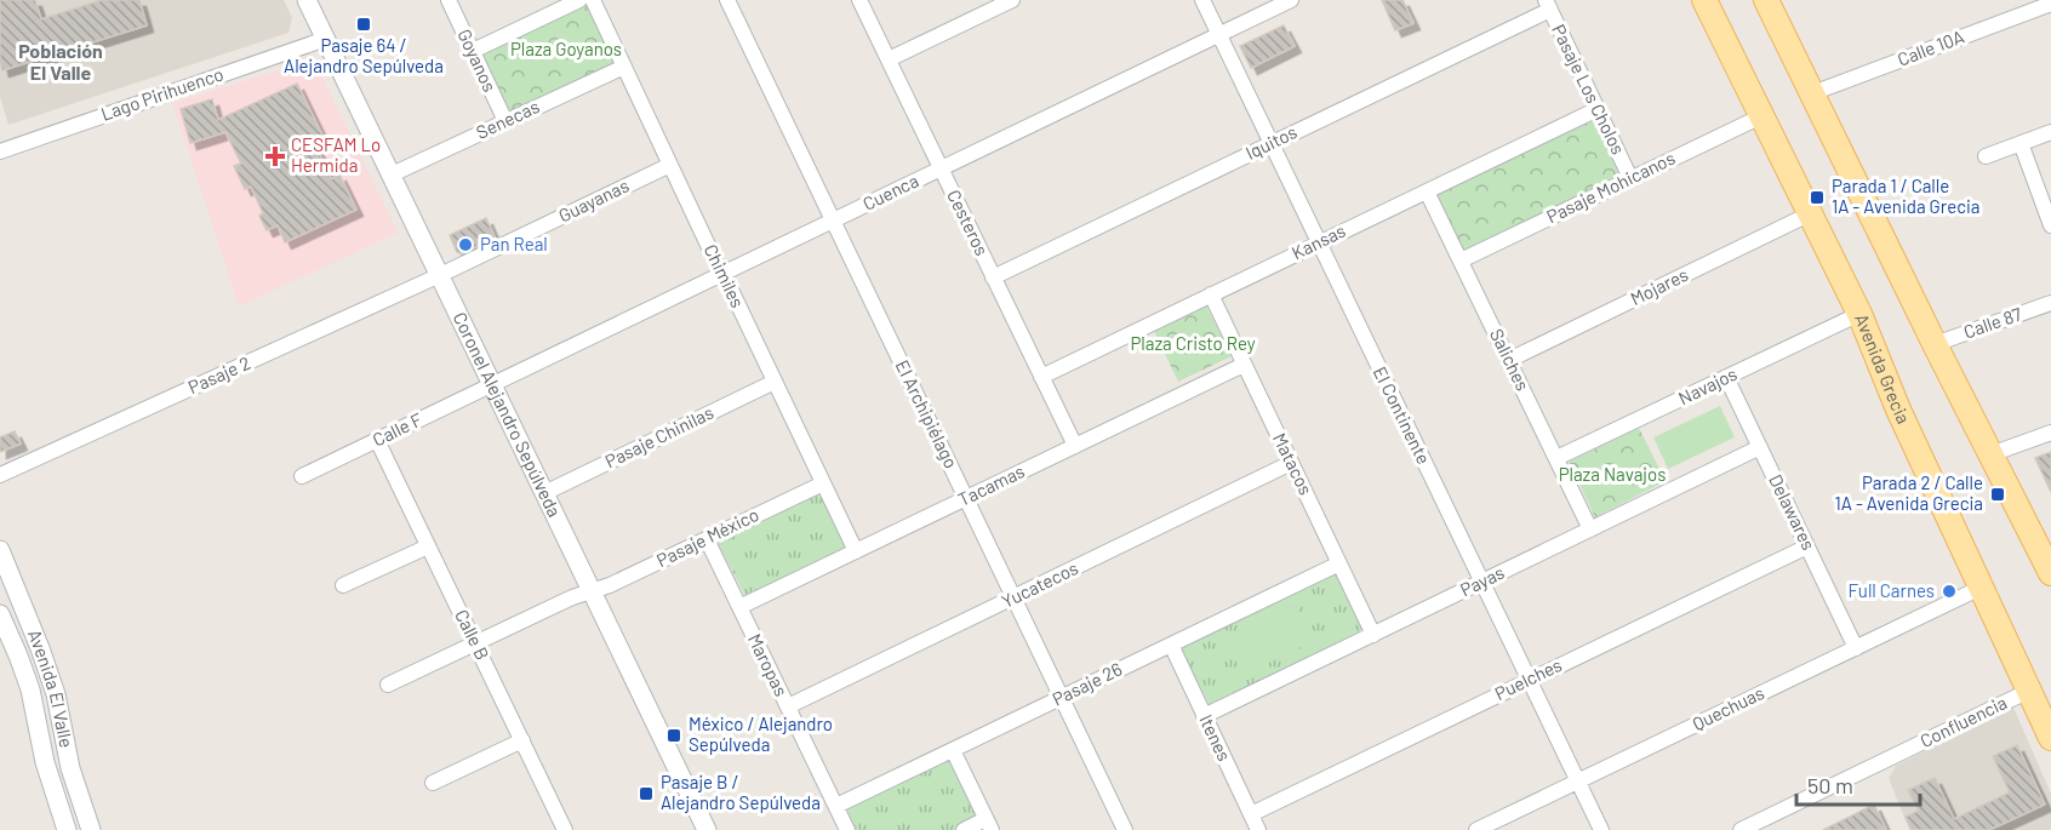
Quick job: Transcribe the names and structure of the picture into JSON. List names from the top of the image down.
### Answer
{
  "streets": {
    "main road": ["Avenida Grecia"],
    "street": [
      "Calle 10A",
      "Goyanos",
      "Pasaje Los Cholos",
      "Lago Pirihuenco",
      "Senecas",
      "Iquitos",
      "Pasaje Mohicanos",
      "Cuenca",
      "Guayanas",
      "Cesteros",
      "Kansas",
      "Chimiles",
      "Mojares",
      "Calle 87",
      "Saliches",
      "Pasaje 2",
      "Navajos",
      "Coronel Alejandro Sepúlveda",
      "El Archipiélago",
      "El Continente",
      "Calle F",
      "Pasaje Chinilas",
      "Matacos",
      "Tacamas",
      "Delawares",
      "Pasaje México",
      "Payas",
      "Yucatecos",
      "Calle B",
      "Maropas",
      "Puelches",
      "Pasaje 26",
      "Avenida El Valle",
      "Quechuas",
      "Confluencia",
      "Itenes"
    ]
  },
  "crossings": [
    ["Goyanos", "Senecas"],
    ["Pasaje Los Cholos", "Iquitos"],
    ["Pasaje Los Cholos", "Pasaje Mohicanos"],
    ["Pasaje Los Cholos", "Kansas"],
    ["Lago Pirihuenco", "Coronel Alejandro Sepúlveda"],
    ["Senecas", "Chimiles"],
    ["Senecas", "Coronel Alejandro Sepúlveda"],
    ["Iquitos", "Cesteros"],
    ["Iquitos", "El Continente"],
    ["Pasaje Mohicanos", "Saliches"],
    ["Pasaje Mohicanos", "Avenida Grecia"],
    ["Cuenca", "Cesteros"],
    ["Cuenca", "Chimiles"],
    ["Cuenca", "Coronel Alejandro Sepúlveda"],
    ["Cuenca", "El Archipiélago"],
    ["Cuenca", "El Continente"],
    ["Cuenca", "Calle F"],
    ["Guayanas", "Chimiles"],
    ["Guayanas", "Pasaje 2"],
    ["Guayanas", "Coronel Alejandro Sepúlveda"],
    ["Cesteros", "Kansas"],
    ["Cesteros", "Tacamas"],
    ["Kansas", "Saliches"],
    ["Kansas", "El Continente"],
    ["Kansas", "Matacos"],
    ["Chimiles", "Pasaje Chinilas"],
    ["Chimiles", "Tacamas"],
    ["Chimiles", "Pasaje México"],
    ["Mojares", "Saliches"],
    ["Mojares", "Avenida Grecia"],
    ["Saliches", "Navajos"],
    ["Saliches", "Payas"],
    ["Avenida Grecia", "Navajos"],
    ["Avenida Grecia", "Quechuas"],
    ["Avenida Grecia", "Confluencia"],
    ["Pasaje 2", "Coronel Alejandro Sepúlveda"],
    ["Navajos", "Delawares"],
    ["Coronel Alejandro Sepúlveda", "Calle F"],
    ["Coronel Alejandro Sepúlveda", "Pasaje Chinilas"],
    ["Coronel Alejandro Sepúlveda", "Pasaje México"],
    ["El Archipiélago", "Tacamas"],
    ["El Archipiélago", "Yucatecos"],
    ["El Archipiélago", "Pasaje 26"],
    ["El Continente", "Payas"],
    ["El Continente", "Puelches"],
    ["El Continente", "Quechuas"],
    ["Calle F", "Calle B"],
    ["Matacos", "Tacamas"],
    ["Matacos", "Payas"],
    ["Matacos", "Yucatecos"],
    ["Matacos", "Pasaje 26"],
    ["Tacamas", "Maropas"],
    ["Delawares", "Payas"],
    ["Delawares", "Puelches"],
    ["Delawares", "Quechuas"],
    ["Pasaje México", "Calle B"],
    ["Pasaje México", "Maropas"],
    ["Payas", "Itenes"],
    ["Yucatecos", "Maropas"],
    ["Maropas", "Pasaje 26"],
    ["Puelches", "Itenes"],
    ["Pasaje 26", "Itenes"]
  ],
  "districts": ["Población El Valle"],
  "parks": ["Plaza Goyanos", "Plaza Cristo Rey", "Plaza Navajos"],
  "places": {
    "transit": [
      "Pasaje 64 / Alejandro Sepúlveda",
      "Parada 1 / Calle 1A - Avenida Grecia",
      "Parada 2 / Calle 1A - Avenida Grecia",
      "México / Alejandro Sepúlveda",
      "Pasaje B / Alejandro Sepúlveda"
    ],
    "health": ["CESFAM Lo Hermida"],
    "other": ["Pan Real", "Full Carnes"]
  },
  "scale_bar": "50 m"
}
